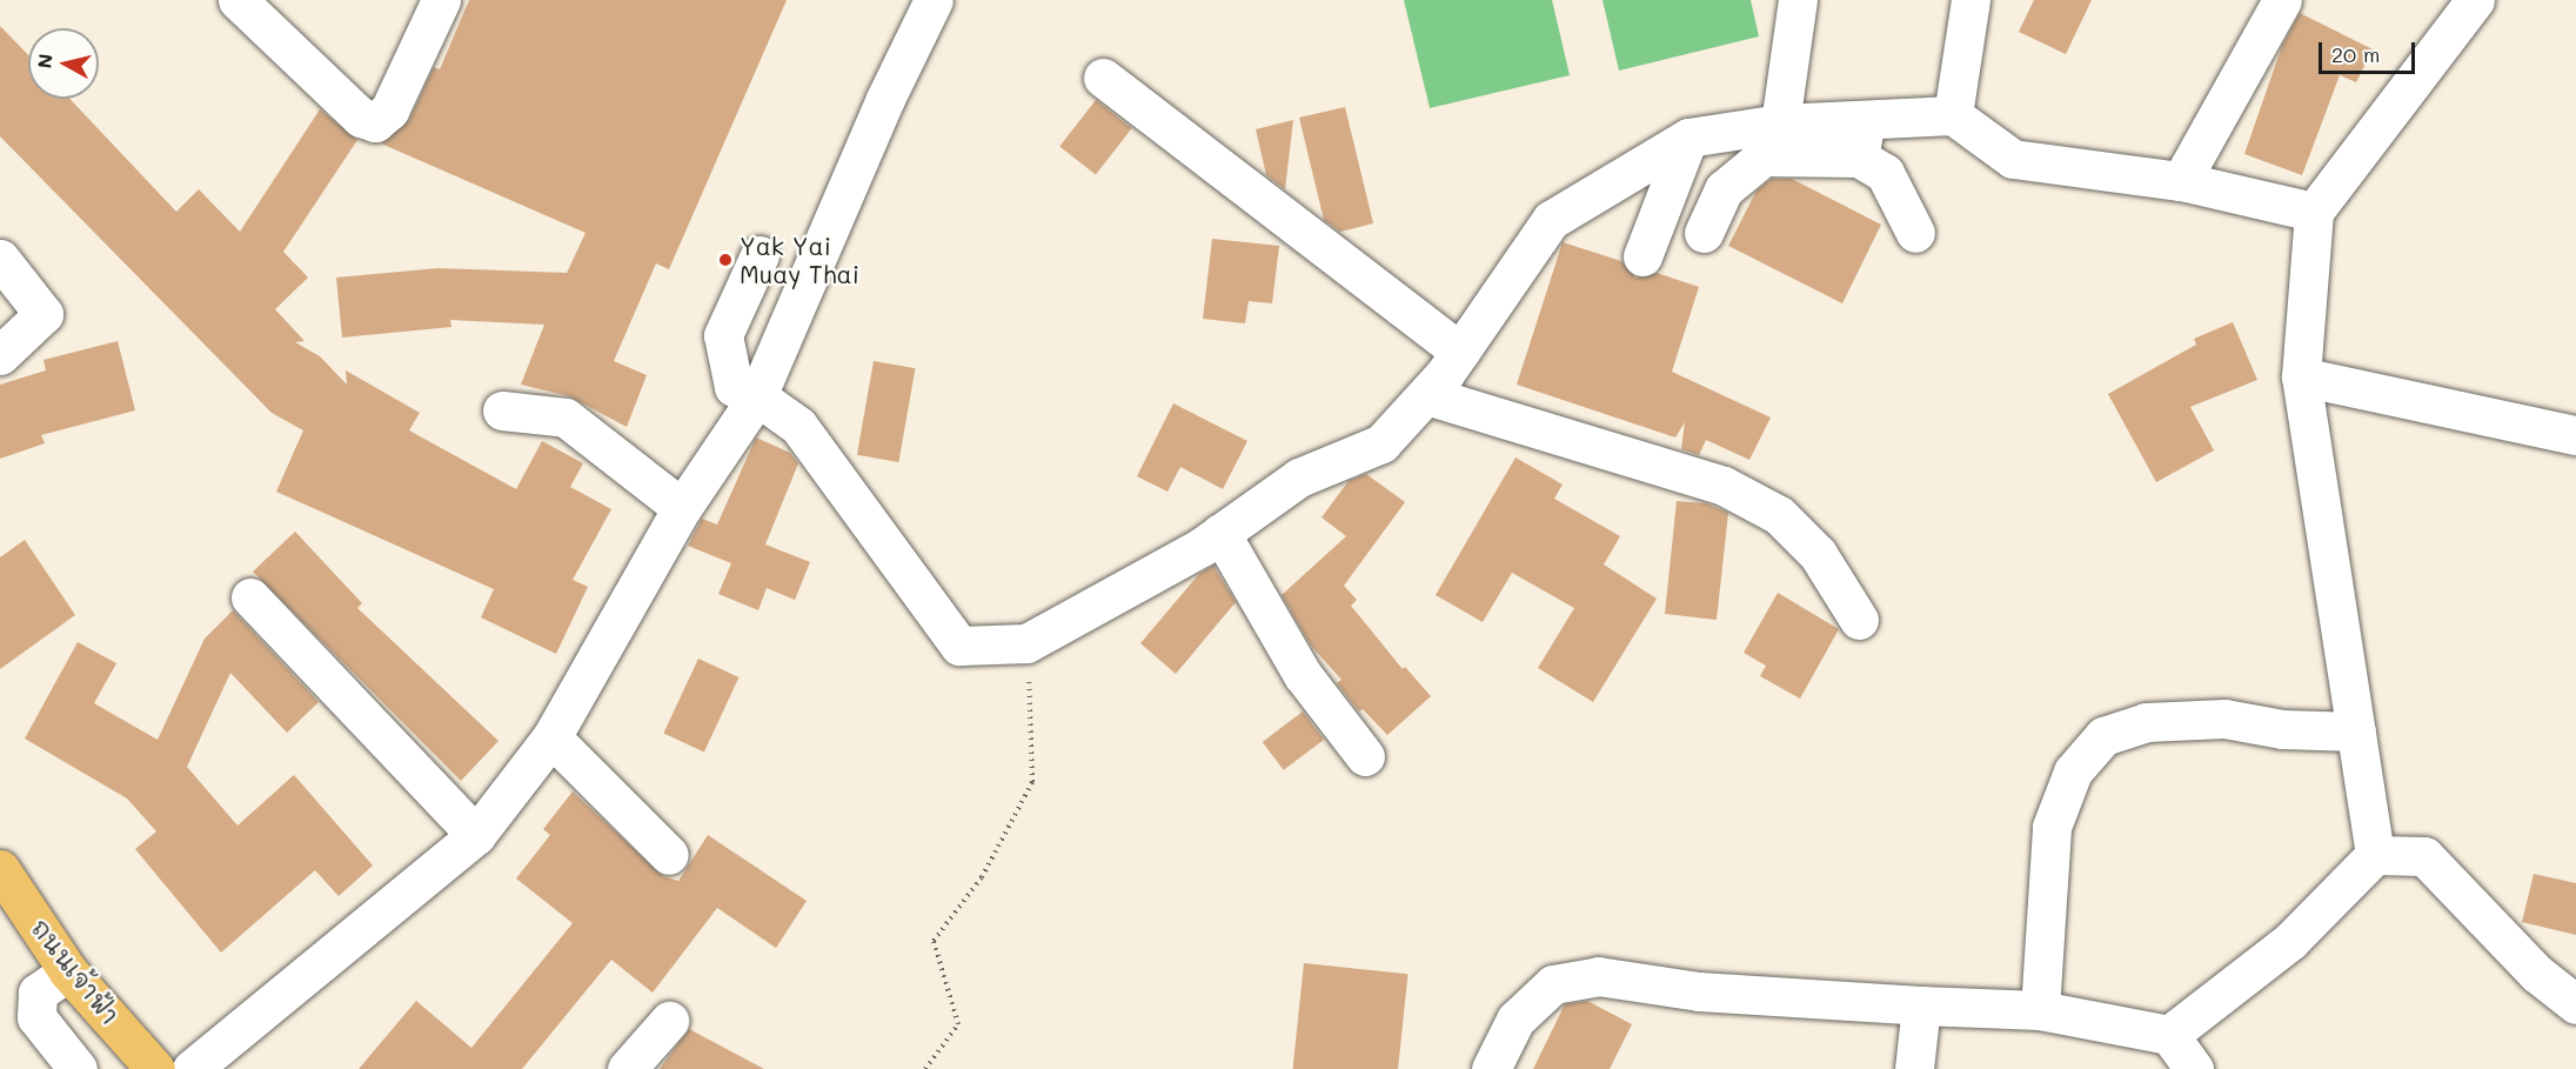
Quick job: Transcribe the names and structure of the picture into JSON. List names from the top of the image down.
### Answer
{
  "streets": {
    "main road": ["ถนนเจ้าฟ้า"]
  },
  "places": ["Yak Yai Muay Thai"],
  "scale_bar": "20 m",
  "north": "left"
}
